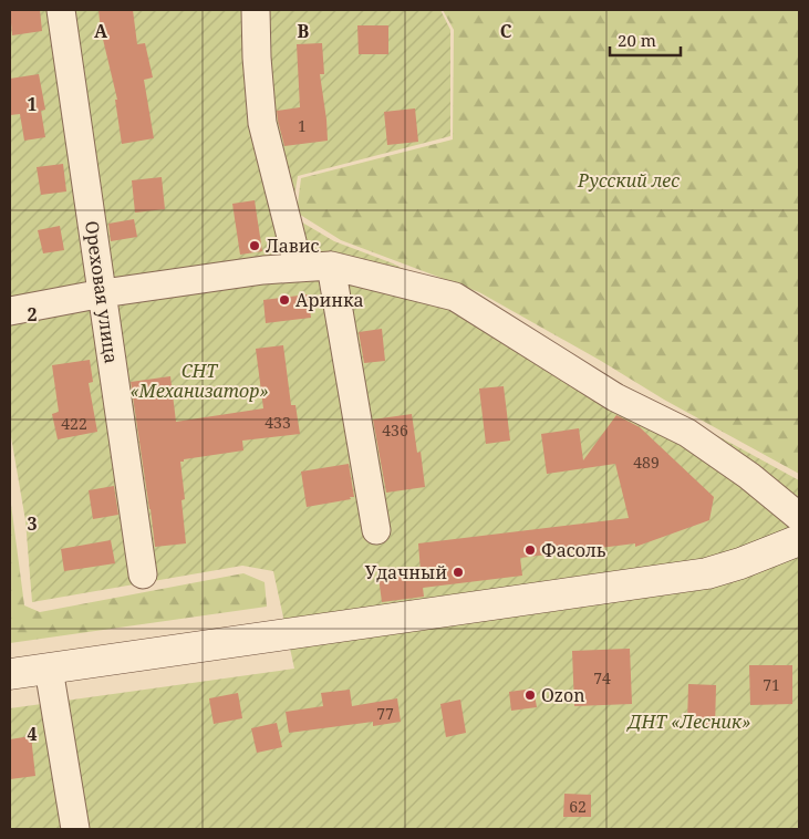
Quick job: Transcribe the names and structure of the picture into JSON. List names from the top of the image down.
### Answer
{
  "streets": {
    "street": ["Ореховая улица"]
  },
  "parks": ["Русский лес", "СНТ «Механизатор»", "ДНТ «Лесник»"],
  "places": [
    "Лавис",
    "Аринка",
    "Фасоль",
    "Удачный",
    "Ozon"
  ],
  "house_numbers": [
    "1",
    "433",
    "422",
    "436",
    "489",
    "74",
    "71",
    "77",
    "62"
  ],
  "scale_bar": "20 m",
  "grid": {
    "columns": ["A", "B", "C"],
    "rows": [
      "1",
      "2",
      "3",
      "4"
    ]
  }
}
